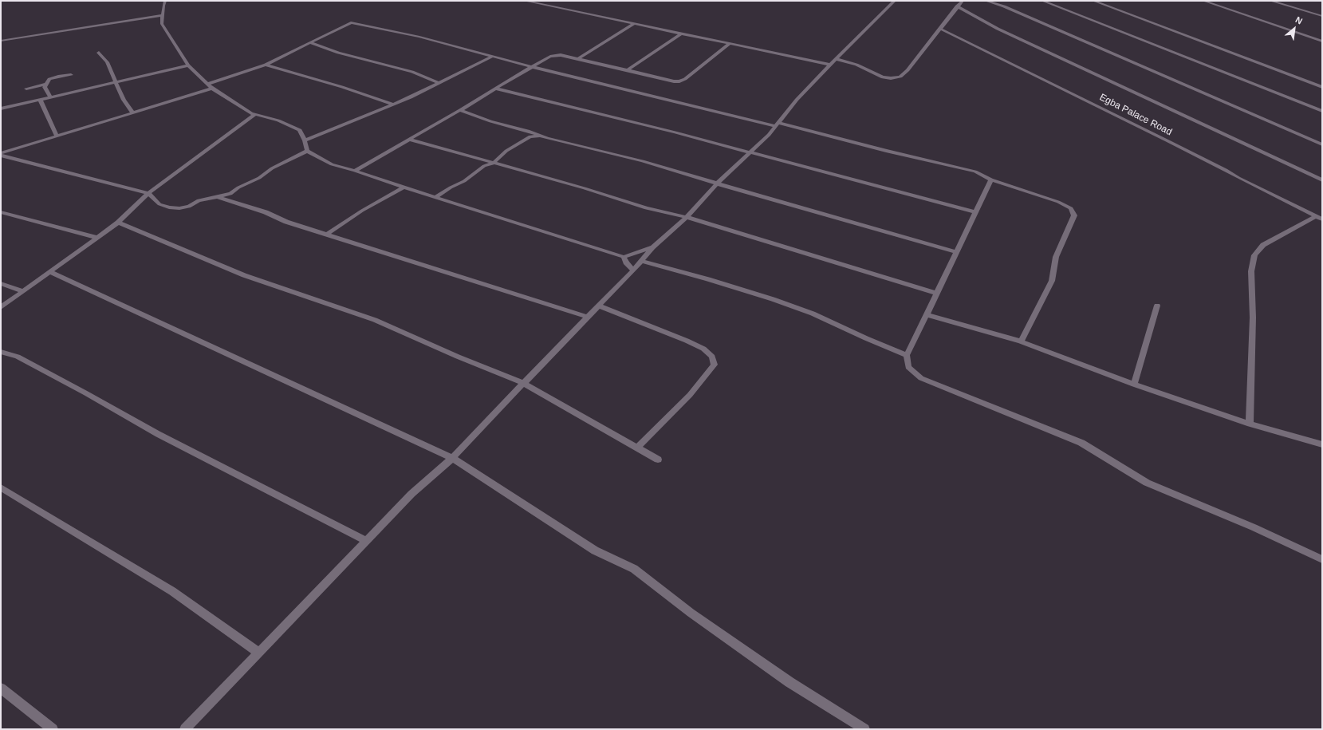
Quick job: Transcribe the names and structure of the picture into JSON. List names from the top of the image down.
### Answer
{
  "streets": {
    "street": ["Egba Palace Road"]
  },
  "north": "top right"
}
